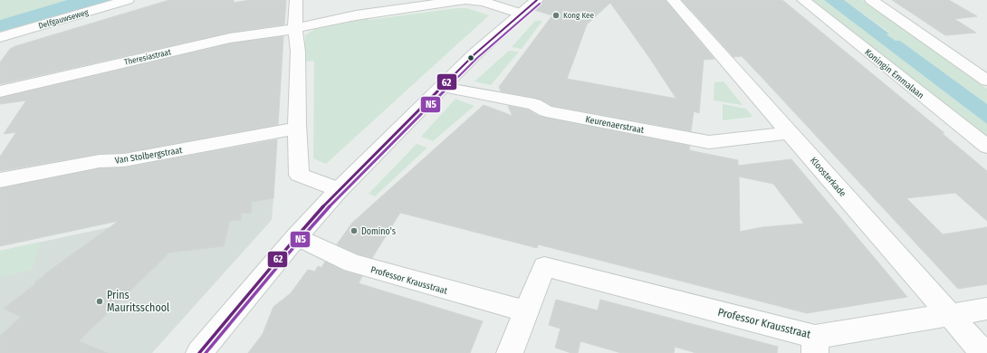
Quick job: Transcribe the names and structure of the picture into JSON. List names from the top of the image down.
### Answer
{
  "streets": {
    "street": [
      "Delfgauwseweg",
      "Theresiastraat",
      "Koningin Emmalaan",
      "Keurenaerstraat",
      "Van Stolbergstraat",
      "Kloosterkade",
      "Professor Krausstraat"
    ]
  },
  "crossings": [
    ["Keurenaerstraat", "Kloosterkade"],
    ["Kloosterkade", "Professor Krausstraat"]
  ],
  "places": ["Kong Kee", "Domino's", "Prins Mauritsschool"],
  "lines": ["transit line 62", "transit line N5"]
}
